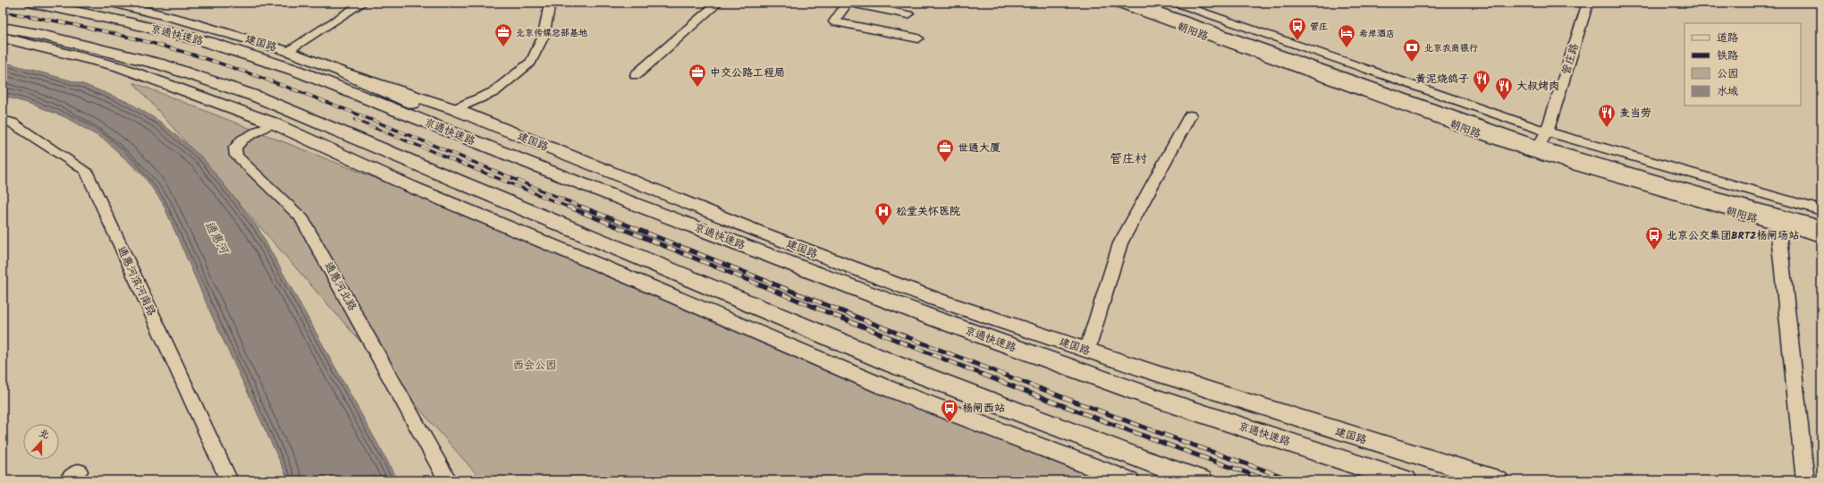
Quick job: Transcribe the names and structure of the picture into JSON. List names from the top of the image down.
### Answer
{
  "streets": {
    "highway": ["朝阳路", "京通快速路"],
    "main road": ["建国路"],
    "street": ["管庄路", "通惠河滨河南路", "通惠河北路"]
  },
  "crossings": [
    ["朝阳路", "管庄路"]
  ],
  "districts": ["管庄村"],
  "water": ["通惠河"],
  "parks": ["西会公园"],
  "places": {
    "bus stop": ["管庄", "北京公交集团BRT2杨闸场站", "杨闸西站"],
    "office": ["北京传媒总部基地", "中交公路工程局", "世通大厦"],
    "hotel": ["希岸酒店"],
    "bank": ["北京农商银行"],
    "restaurant": ["黄泥烧鸽子", "大叔烤肉", "麦当劳"],
    "hospital": ["松堂关怀医院"]
  },
  "legend": [
    "道路",
    "铁路",
    "公园",
    "水域"
  ],
  "north": "top"
}
